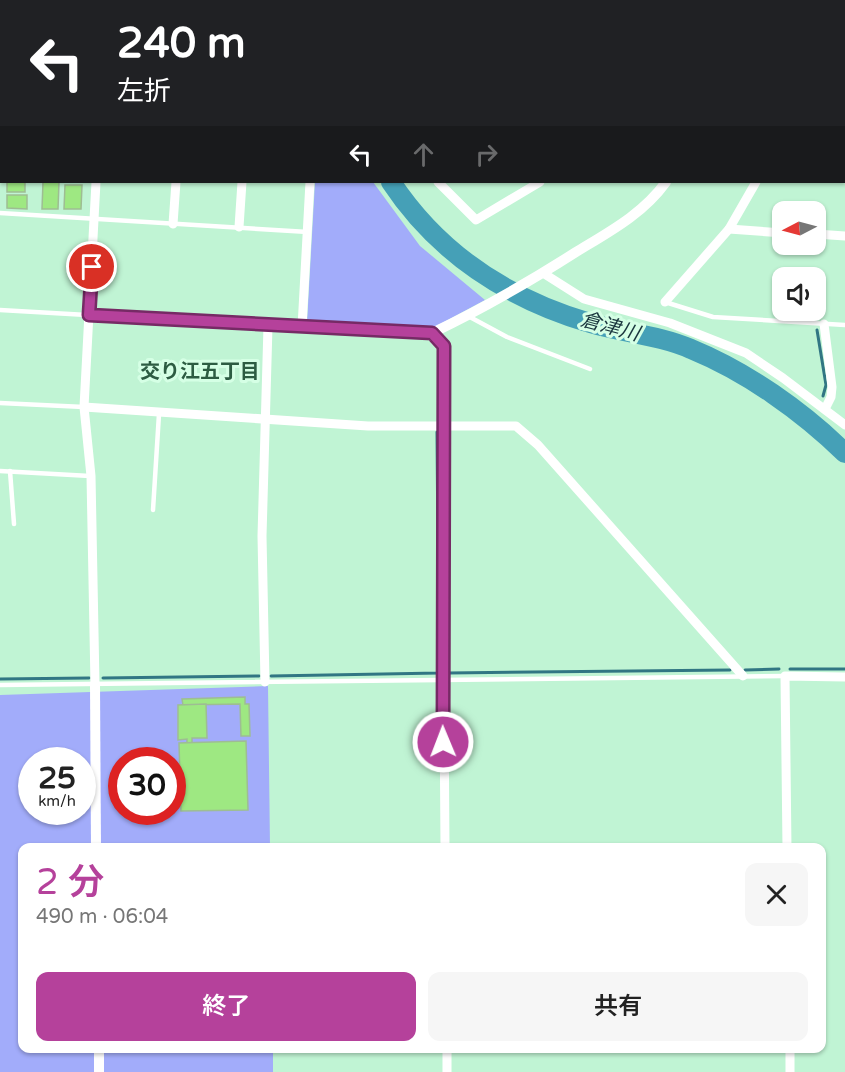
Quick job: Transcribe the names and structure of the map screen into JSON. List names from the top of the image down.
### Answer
{
  "districts": ["交り江五丁目"],
  "water": ["倉津川"],
  "north": "left",
  "page": {
    "turn": ["240 m", "左折"],
    "speed": "25 km/h",
    "limit": "30",
    "heading": ["2 分", "490 m · 06:04"],
    "buttons": ["終了", "共有"]
  }
}
